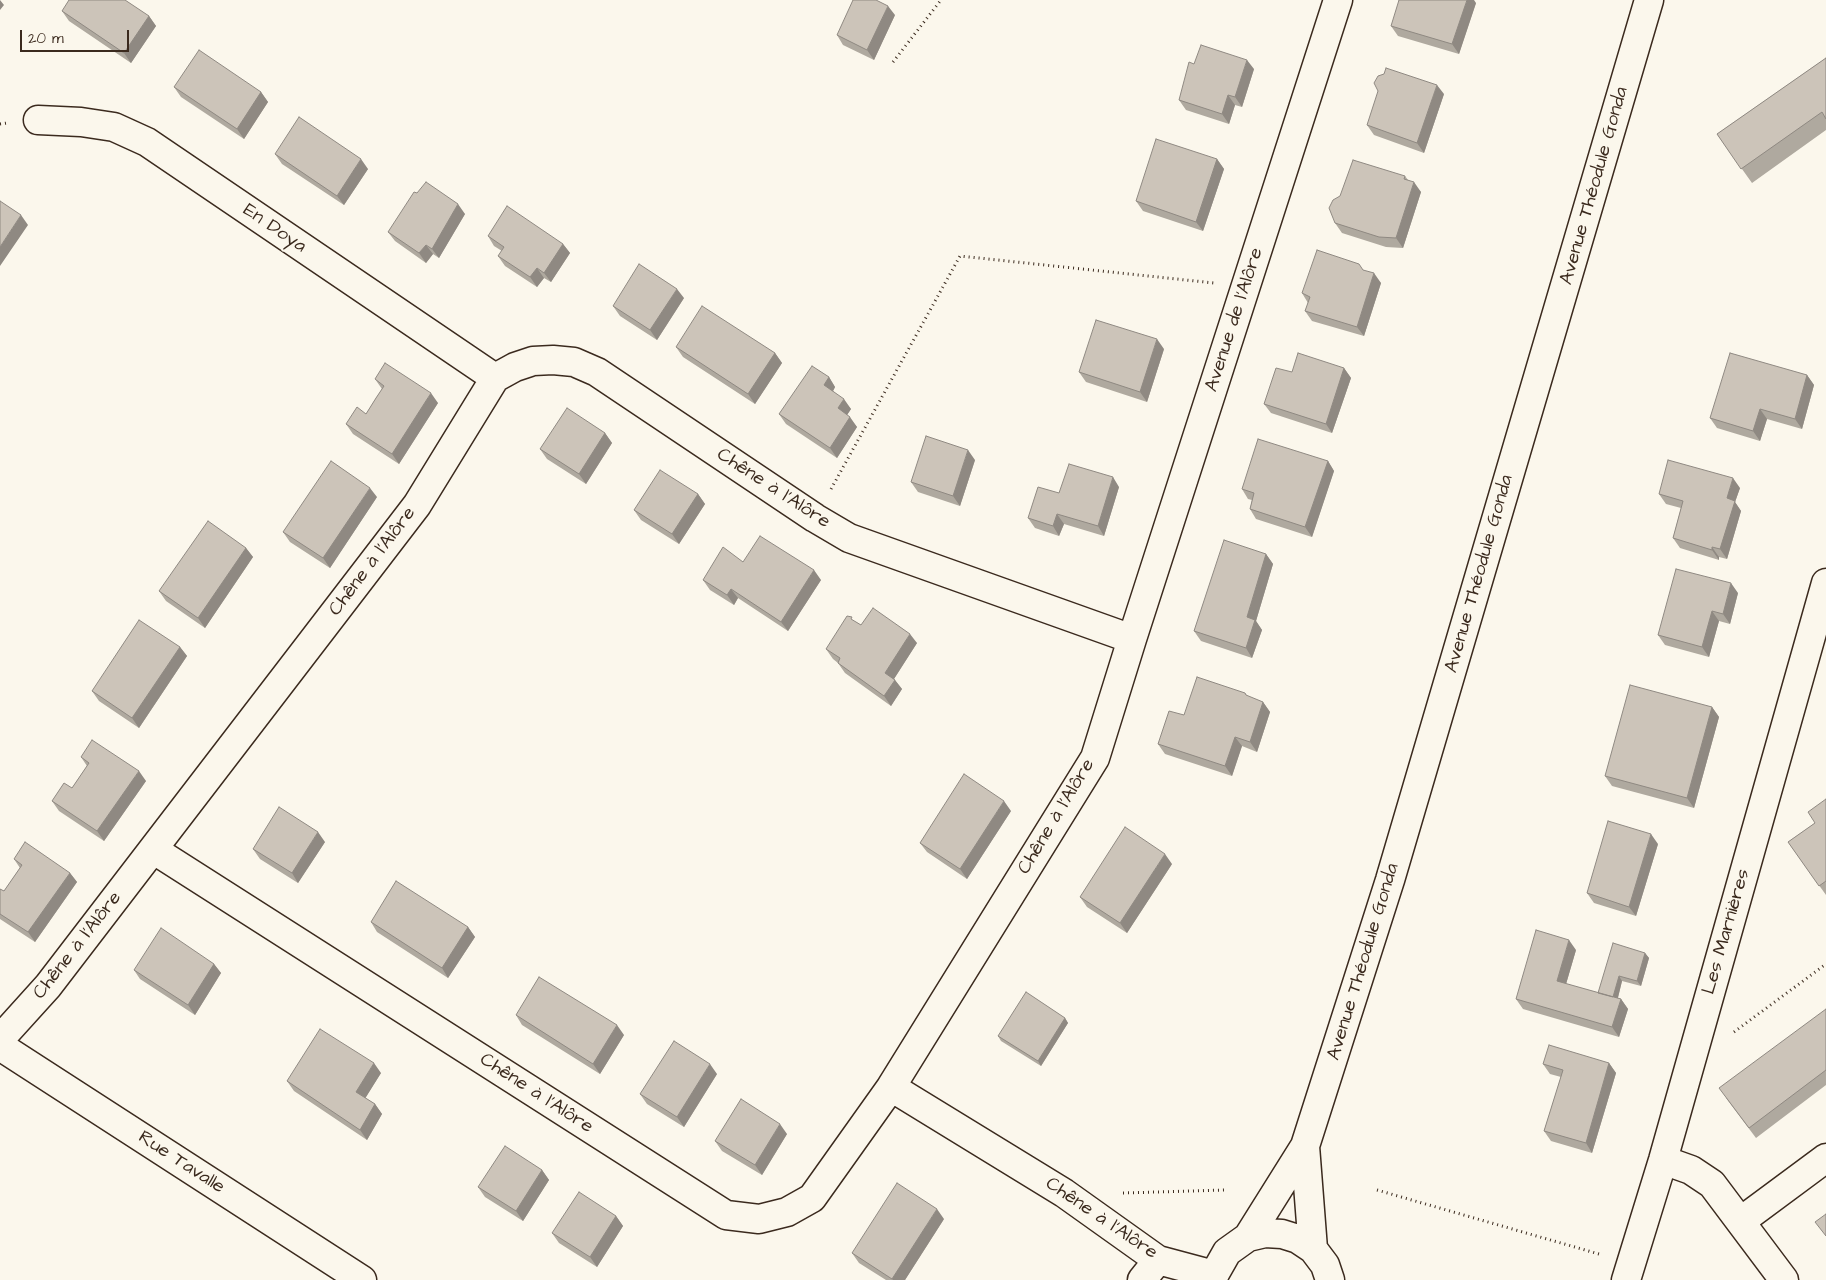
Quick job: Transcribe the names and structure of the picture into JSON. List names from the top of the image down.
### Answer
{
  "streets": {
    "street": [
      "Avenue Théodule Gonda",
      "En Doya",
      "Avenue de l'Alôre",
      "Chêne à l'Alôre",
      "Les Marnières",
      "Rue Tavalle"
    ]
  },
  "crossings": [
    ["En Doya", "Chêne à l'Alôre"],
    ["Avenue de l'Alôre", "Chêne à l'Alôre"]
  ],
  "scale_bar": "20 m"
}
